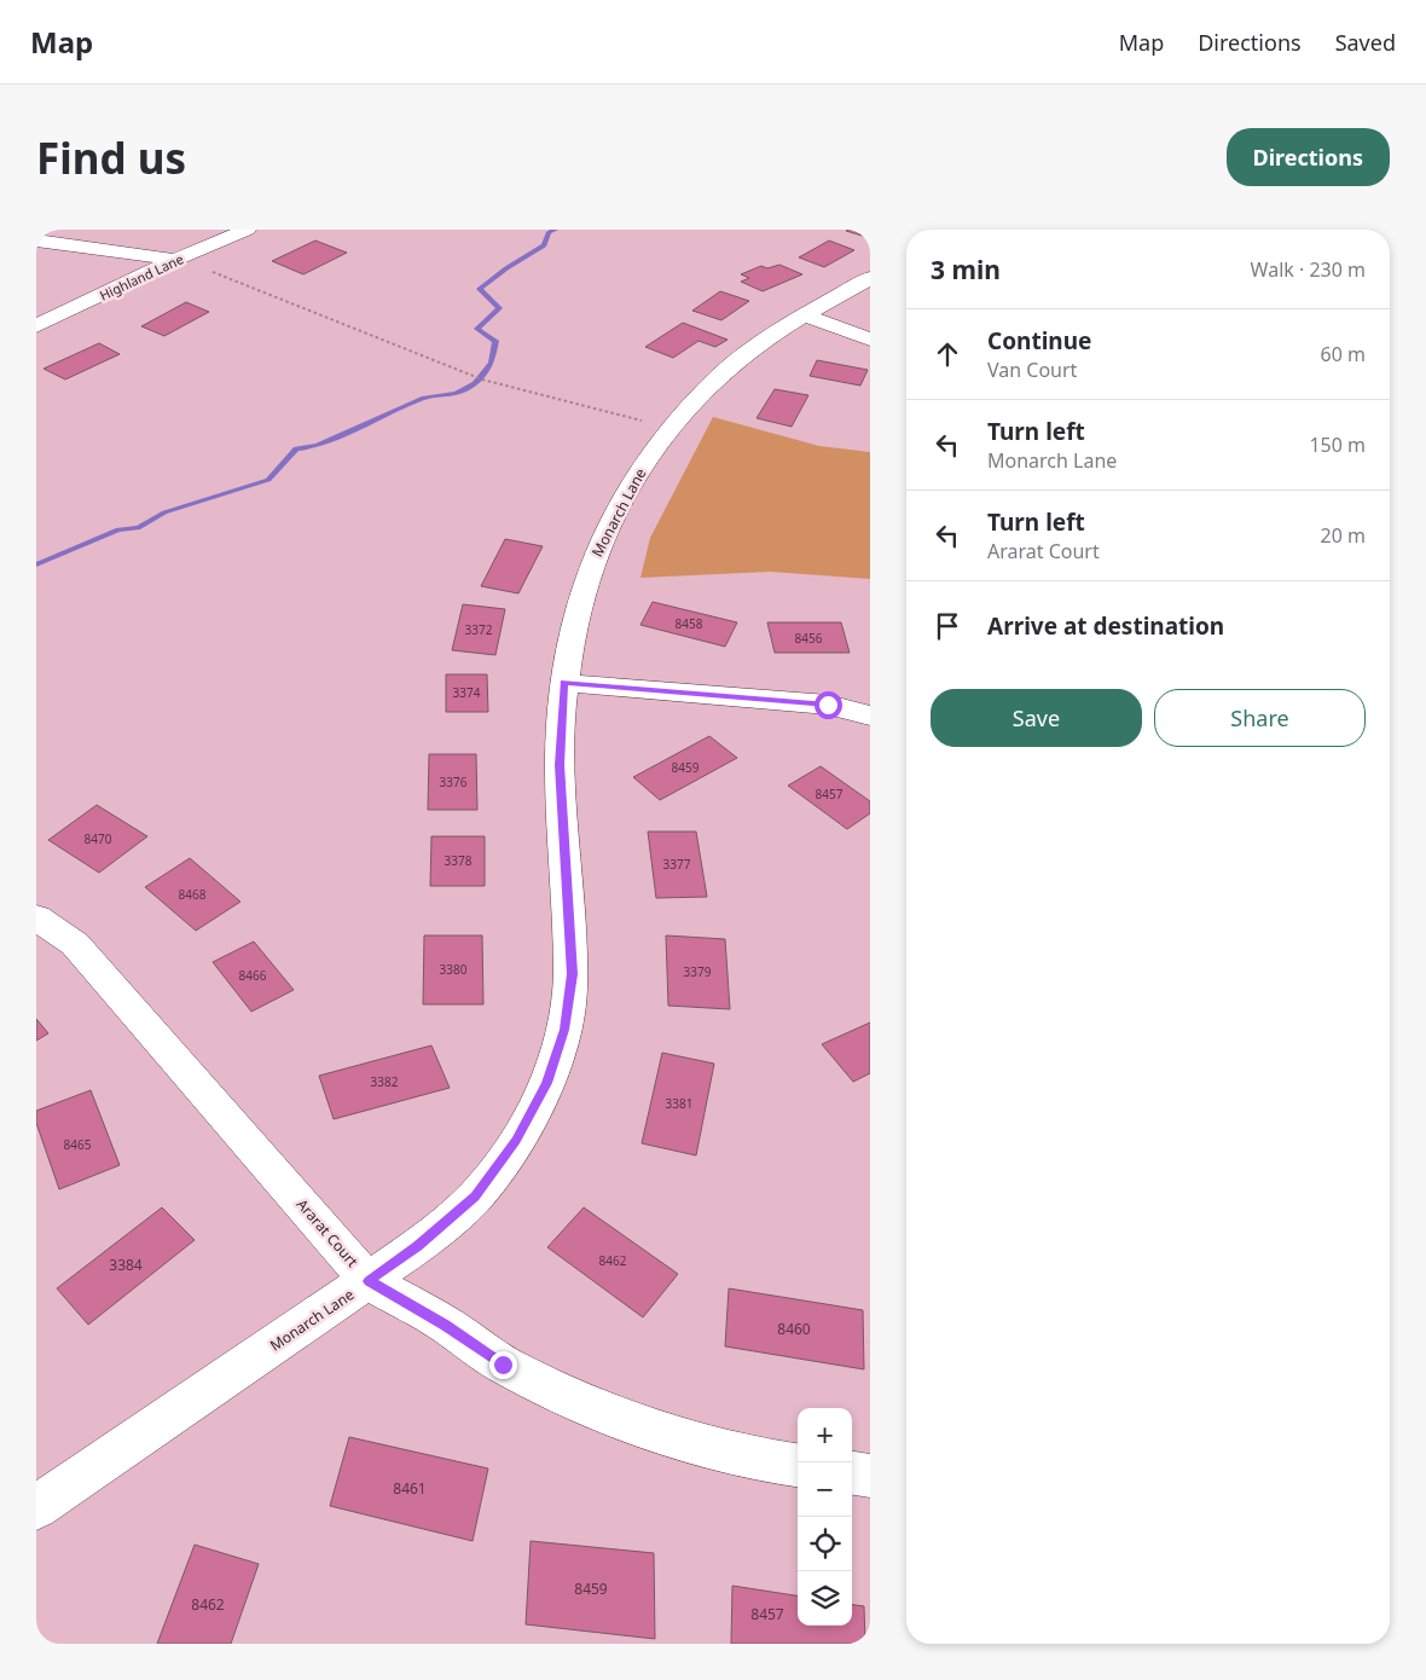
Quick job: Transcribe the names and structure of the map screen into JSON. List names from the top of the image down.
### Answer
{
  "streets": {
    "street": ["Highland Lane", "Monarch Lane", "Ararat Court"]
  },
  "crossings": [
    ["Monarch Lane", "Ararat Court"]
  ],
  "house_numbers": [
    "8458",
    "3372",
    "8456",
    "3374",
    "8459",
    "3376",
    "8457",
    "8470",
    "3378",
    "3377",
    "8468",
    "3380",
    "3379",
    "8466",
    "3382",
    "3381",
    "8465",
    "8462",
    "3384",
    "8460",
    "8461",
    "8459",
    "8462",
    "8457"
  ],
  "page": {
    "header": "Map",
    "nav": ["Map", "Directions", "Saved"],
    "buttons": [
      "Directions",
      ["Save", "Share"]
    ],
    "title": "Find us",
    "heading": ["3 min", "Walk · 230 m"],
    "list": [
      ["Continue", "Van Court", "60 m"],
      ["Turn left", "Monarch Lane", "150 m"],
      ["Turn left", "Ararat Court", "20 m"],
      "Arrive at destination"
    ],
    "map_buttons": ["+", "−"]
  }
}
